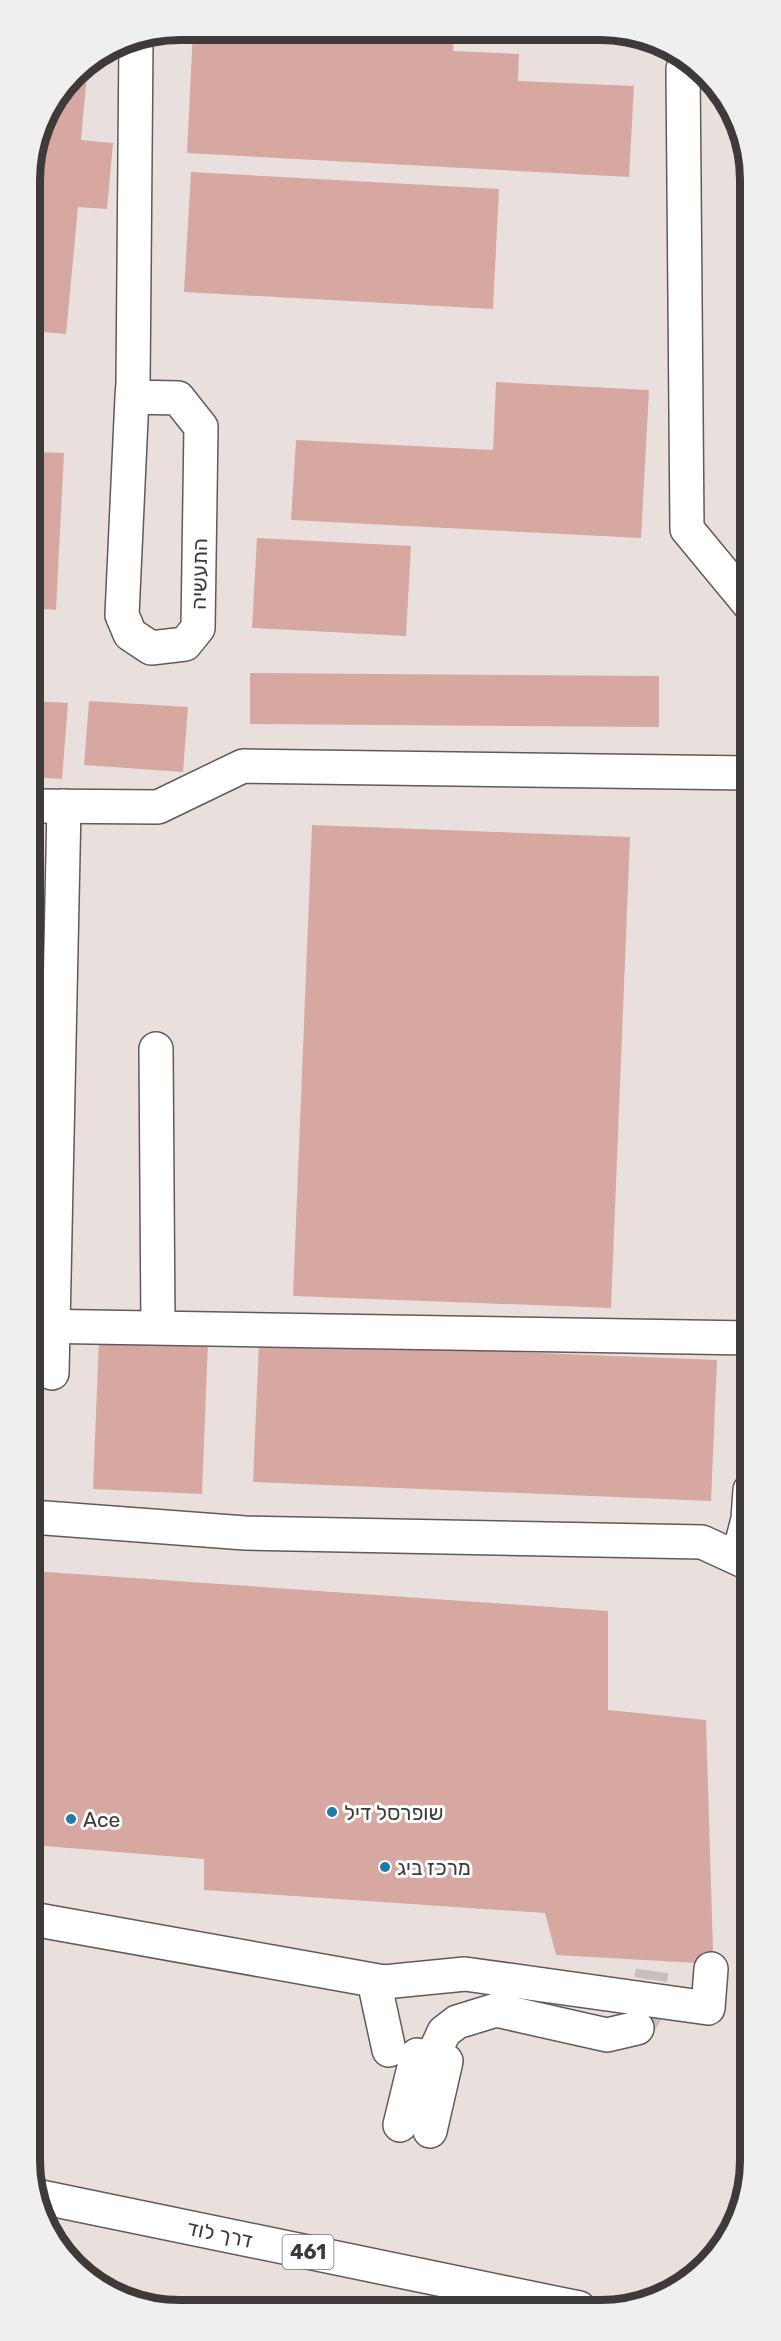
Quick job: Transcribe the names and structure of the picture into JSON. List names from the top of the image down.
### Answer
{
  "streets": {
    "street": ["התעשיה", "דרך לוד", "461"]
  },
  "places": ["שופרסל דיל", "Ace", "מרכז ביג"]
}
